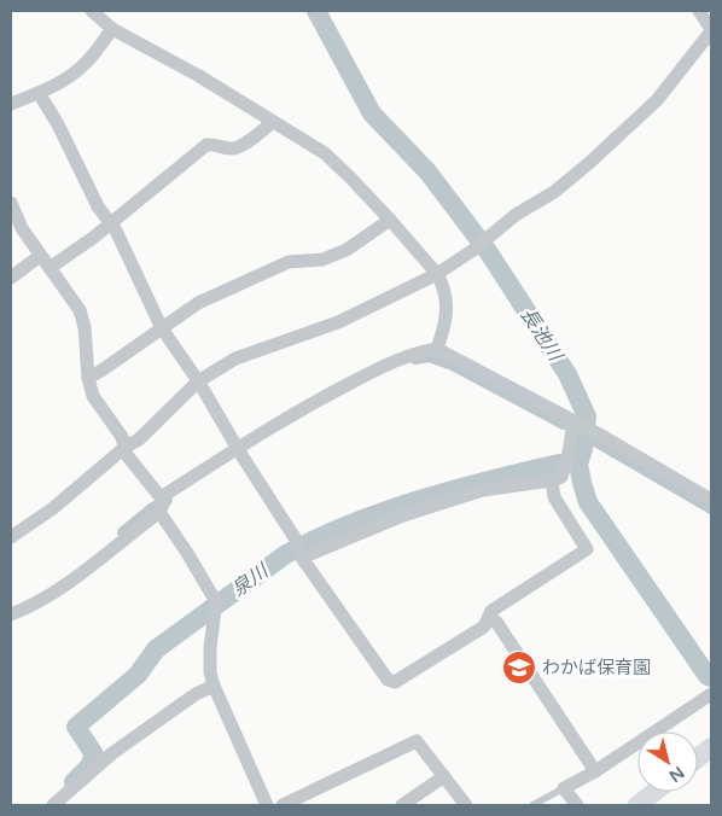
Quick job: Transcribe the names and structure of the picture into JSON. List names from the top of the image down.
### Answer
{
  "water": ["長池川", "泉川"],
  "places": {
    "school or university": ["わかば保育園"]
  },
  "north": "bottom right"
}
